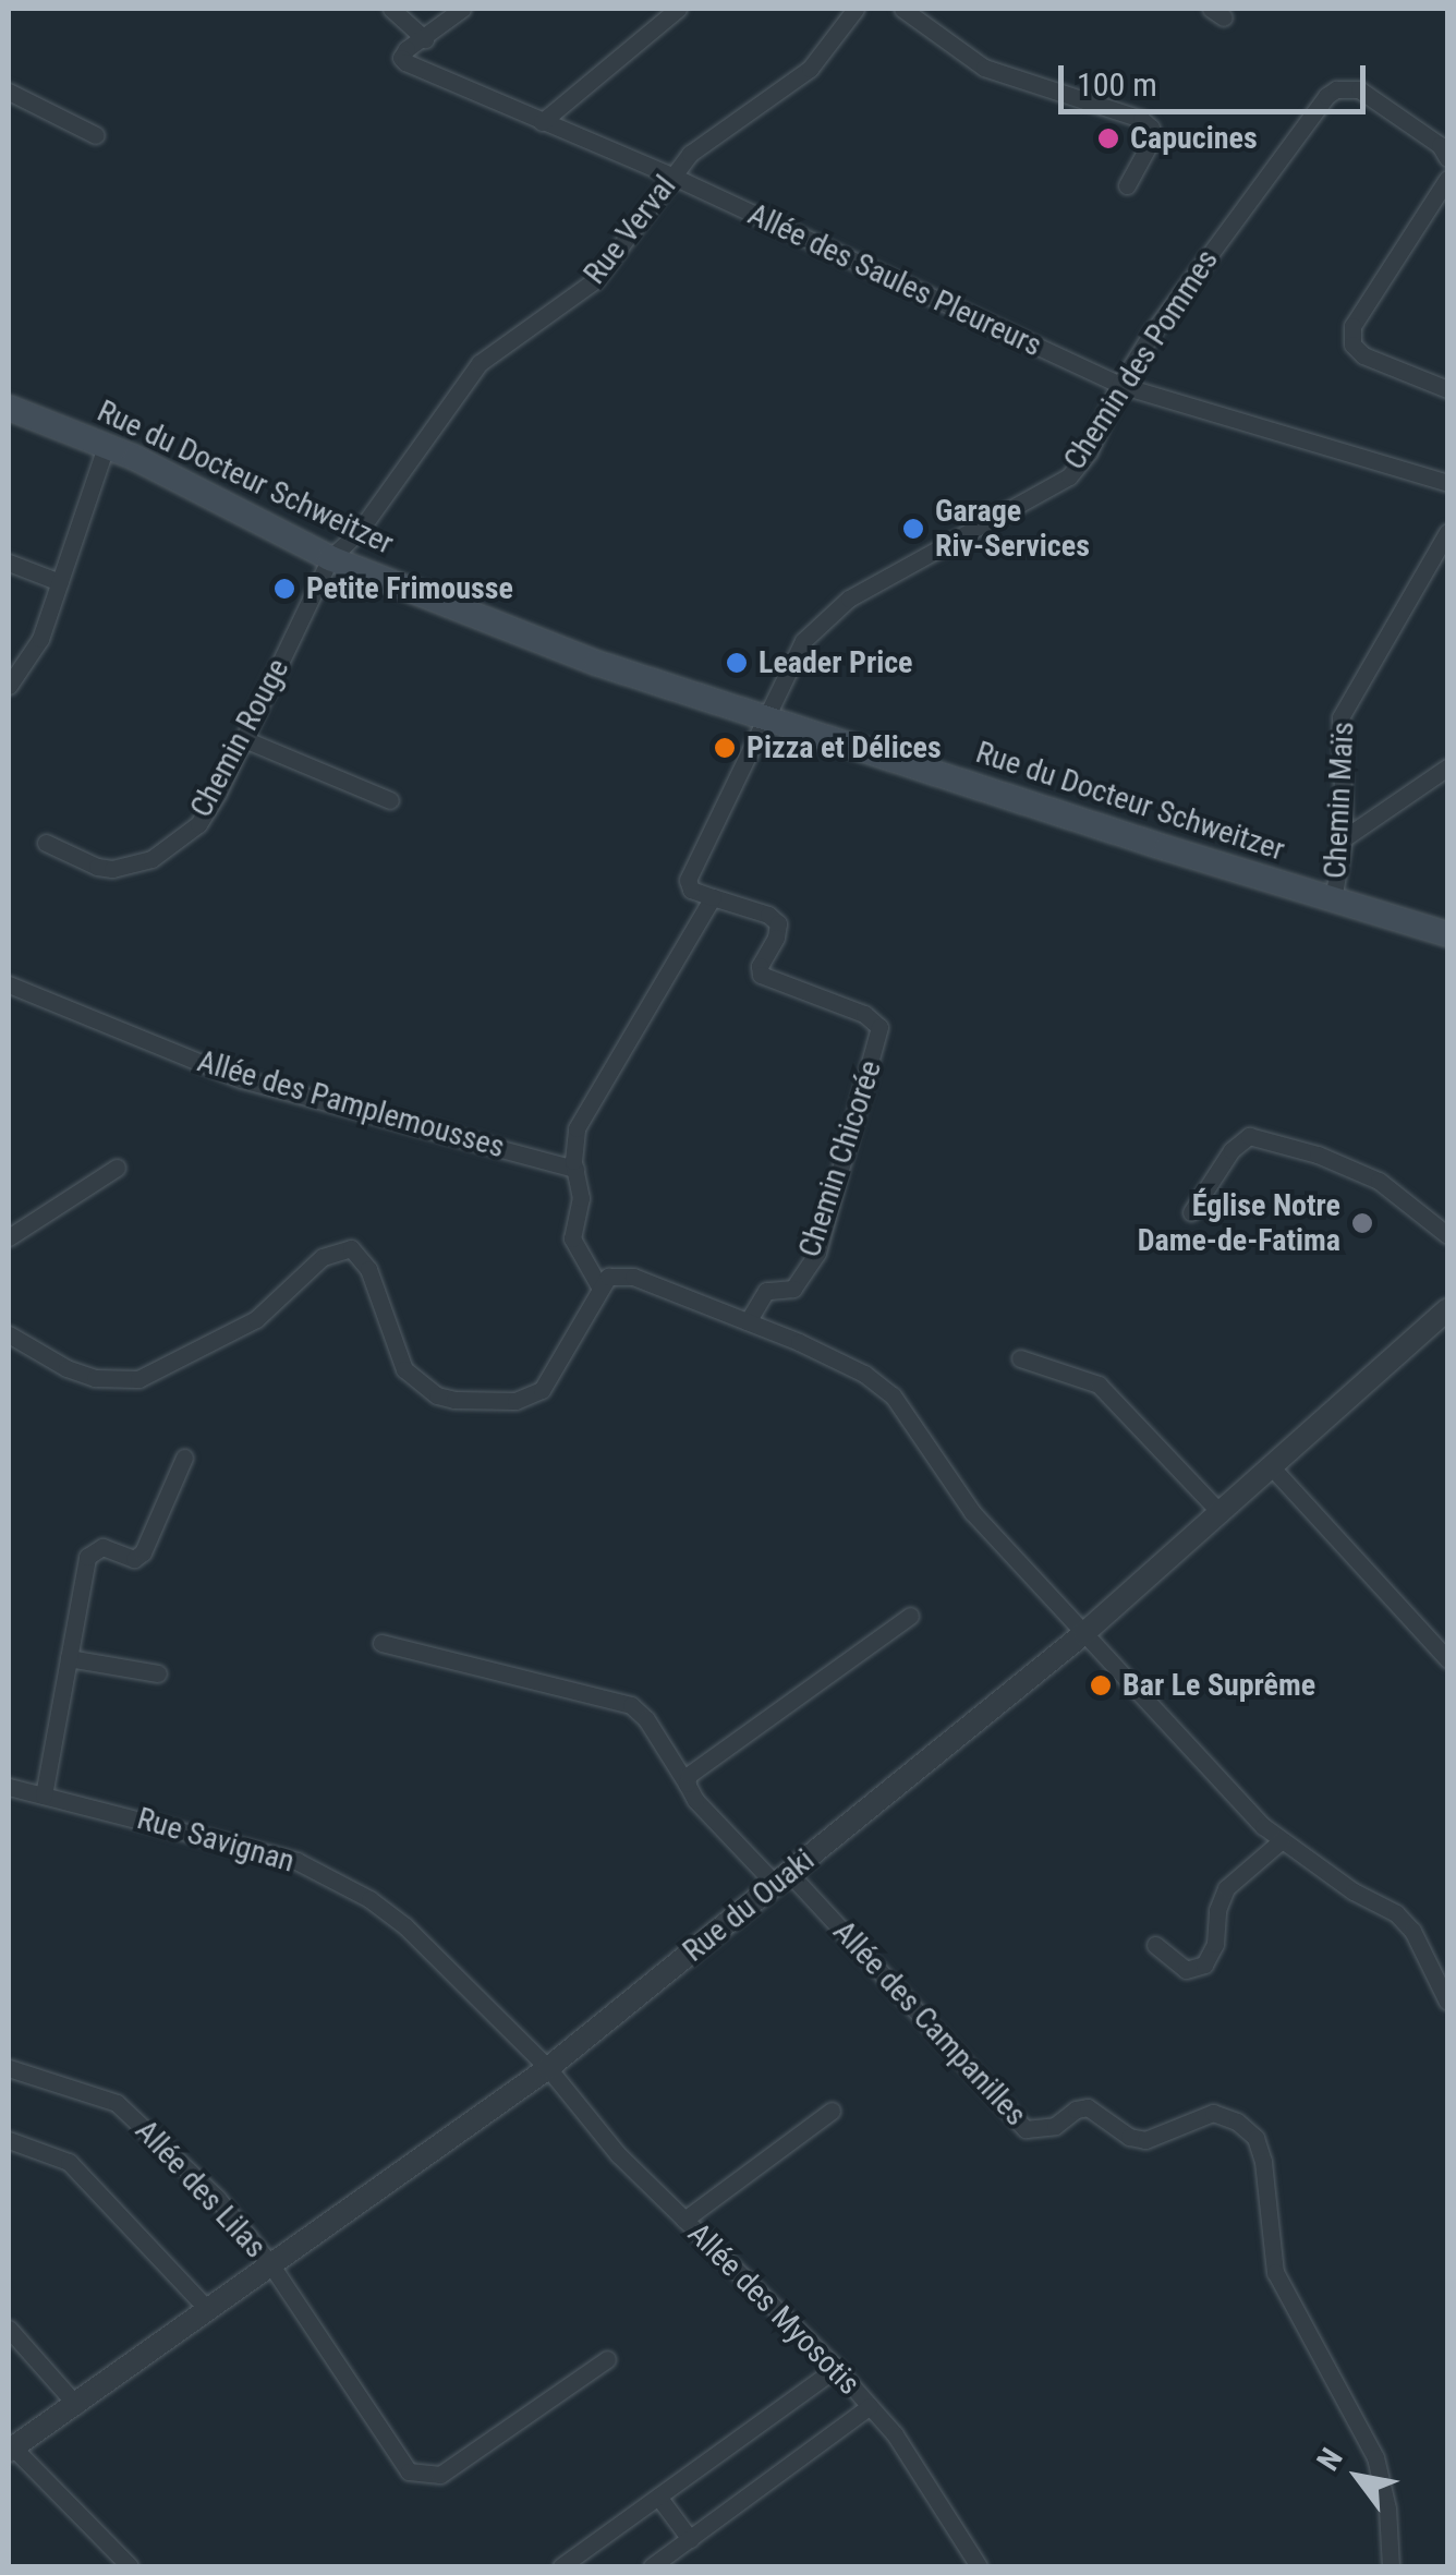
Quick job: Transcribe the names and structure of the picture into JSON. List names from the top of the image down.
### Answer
{
  "streets": {
    "main road": ["Rue du Docteur Schweitzer"],
    "street": [
      "Rue Verval",
      "Allée des Saules Pleureurs",
      "Chemin des Pommes",
      "Chemin Rouge",
      "Chemin Maïs",
      "Allée des Pamplemousses",
      "Chemin Chicorée",
      "Rue Savignan",
      "Rue du Ouaki",
      "Allée des Campanilles",
      "Allée des Lilas",
      "Allée des Myosotis"
    ]
  },
  "crossings": [
    ["Rue Verval", "Allée des Saules Pleureurs"],
    ["Rue Verval", "Rue du Docteur Schweitzer"],
    ["Rue Verval", "Chemin Rouge"],
    ["Allée des Saules Pleureurs", "Chemin des Pommes"],
    ["Chemin des Pommes", "Rue du Docteur Schweitzer"],
    ["Chemin des Pommes", "Chemin Chicorée"],
    ["Rue du Docteur Schweitzer", "Chemin Rouge"],
    ["Rue du Docteur Schweitzer", "Chemin Maïs"],
    ["Rue Savignan", "Rue du Ouaki"],
    ["Rue Savignan", "Allée des Myosotis"],
    ["Rue du Ouaki", "Allée des Campanilles"],
    ["Rue du Ouaki", "Allée des Lilas"],
    ["Rue du Ouaki", "Allée des Myosotis"]
  ],
  "places": [
    "Capucines",
    "Garage Riv-Services",
    "Petite Frimousse",
    "Leader Price",
    "Pizza et Délices",
    "Église Notre Dame-de-Fatima",
    "Bar Le Suprême"
  ],
  "scale_bar": "100 m",
  "north": "top left"
}
